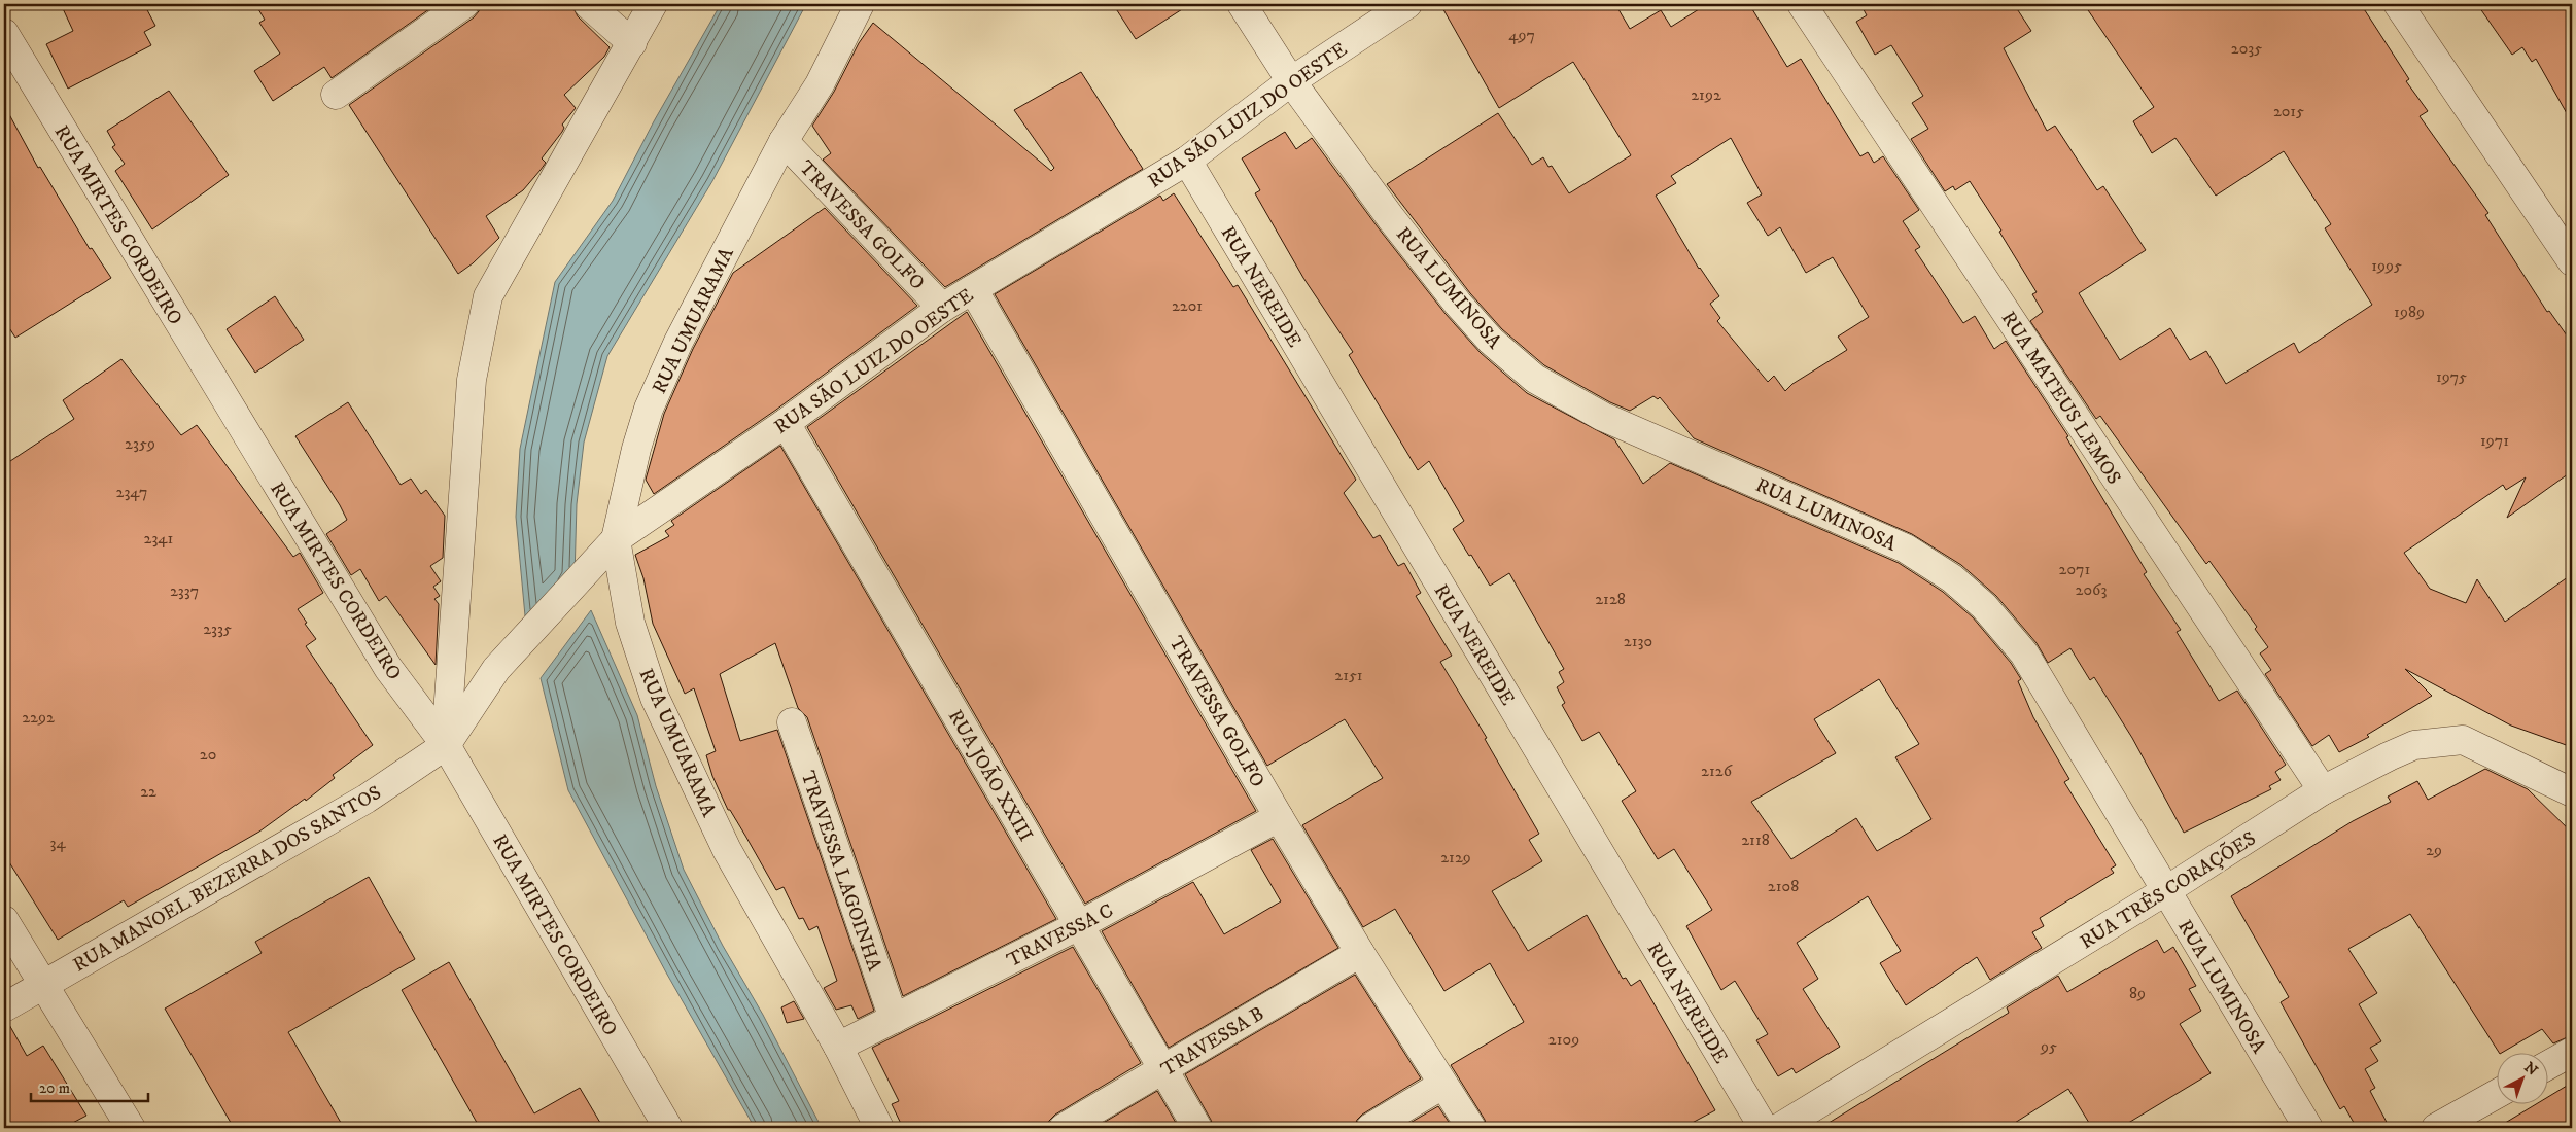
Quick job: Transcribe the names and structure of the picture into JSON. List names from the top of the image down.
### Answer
{
  "streets": {
    "street": [
      "RUA SÃO LUIZ DO OESTE",
      "RUA MIRTES CORDEIRO",
      "TRAVESSA GOLFO",
      "RUA NEREIDE",
      "RUA LUMINOSA",
      "RUA UMUARAMA",
      "RUA MATEUS LEMOS",
      "RUA JOÃO XXIII",
      "TRAVESSA LAGOINHA",
      "RUA MANOEL BEZERRA DOS SANTOS",
      "RUA TRÊS CORAÇÕES",
      "TRAVESSA C",
      "TRAVESSA B"
    ]
  },
  "crossings": [
    ["RUA SÃO LUIZ DO OESTE", "RUA MIRTES CORDEIRO"],
    ["RUA SÃO LUIZ DO OESTE", "TRAVESSA GOLFO"],
    ["RUA SÃO LUIZ DO OESTE", "RUA NEREIDE"],
    ["RUA SÃO LUIZ DO OESTE", "RUA LUMINOSA"],
    ["RUA SÃO LUIZ DO OESTE", "RUA UMUARAMA"],
    ["RUA SÃO LUIZ DO OESTE", "RUA JOÃO XXIII"],
    ["RUA SÃO LUIZ DO OESTE", "RUA MANOEL BEZERRA DOS SANTOS"],
    ["RUA MIRTES CORDEIRO", "RUA MANOEL BEZERRA DOS SANTOS"],
    ["TRAVESSA GOLFO", "RUA UMUARAMA"],
    ["TRAVESSA GOLFO", "TRAVESSA C"],
    ["TRAVESSA GOLFO", "TRAVESSA B"],
    ["RUA LUMINOSA", "RUA TRÊS CORAÇÕES"],
    ["RUA UMUARAMA", "TRAVESSA C"],
    ["RUA MATEUS LEMOS", "RUA TRÊS CORAÇÕES"],
    ["RUA JOÃO XXIII", "TRAVESSA C"],
    ["RUA JOÃO XXIII", "TRAVESSA B"],
    ["TRAVESSA LAGOINHA", "TRAVESSA C"]
  ],
  "house_numbers": [
    "497",
    "2035",
    "2192",
    "2015",
    "1995",
    "2201",
    "1989",
    "1975",
    "1971",
    "2359",
    "2347",
    "2341",
    "2071",
    "2063",
    "2337",
    "2128",
    "2335",
    "2130",
    "2151",
    "2292",
    "20",
    "2126",
    "22",
    "2118",
    "34",
    "29",
    "2129",
    "2108",
    "89",
    "2109",
    "95"
  ],
  "scale_bar": "20 m",
  "north": "top right"
}
